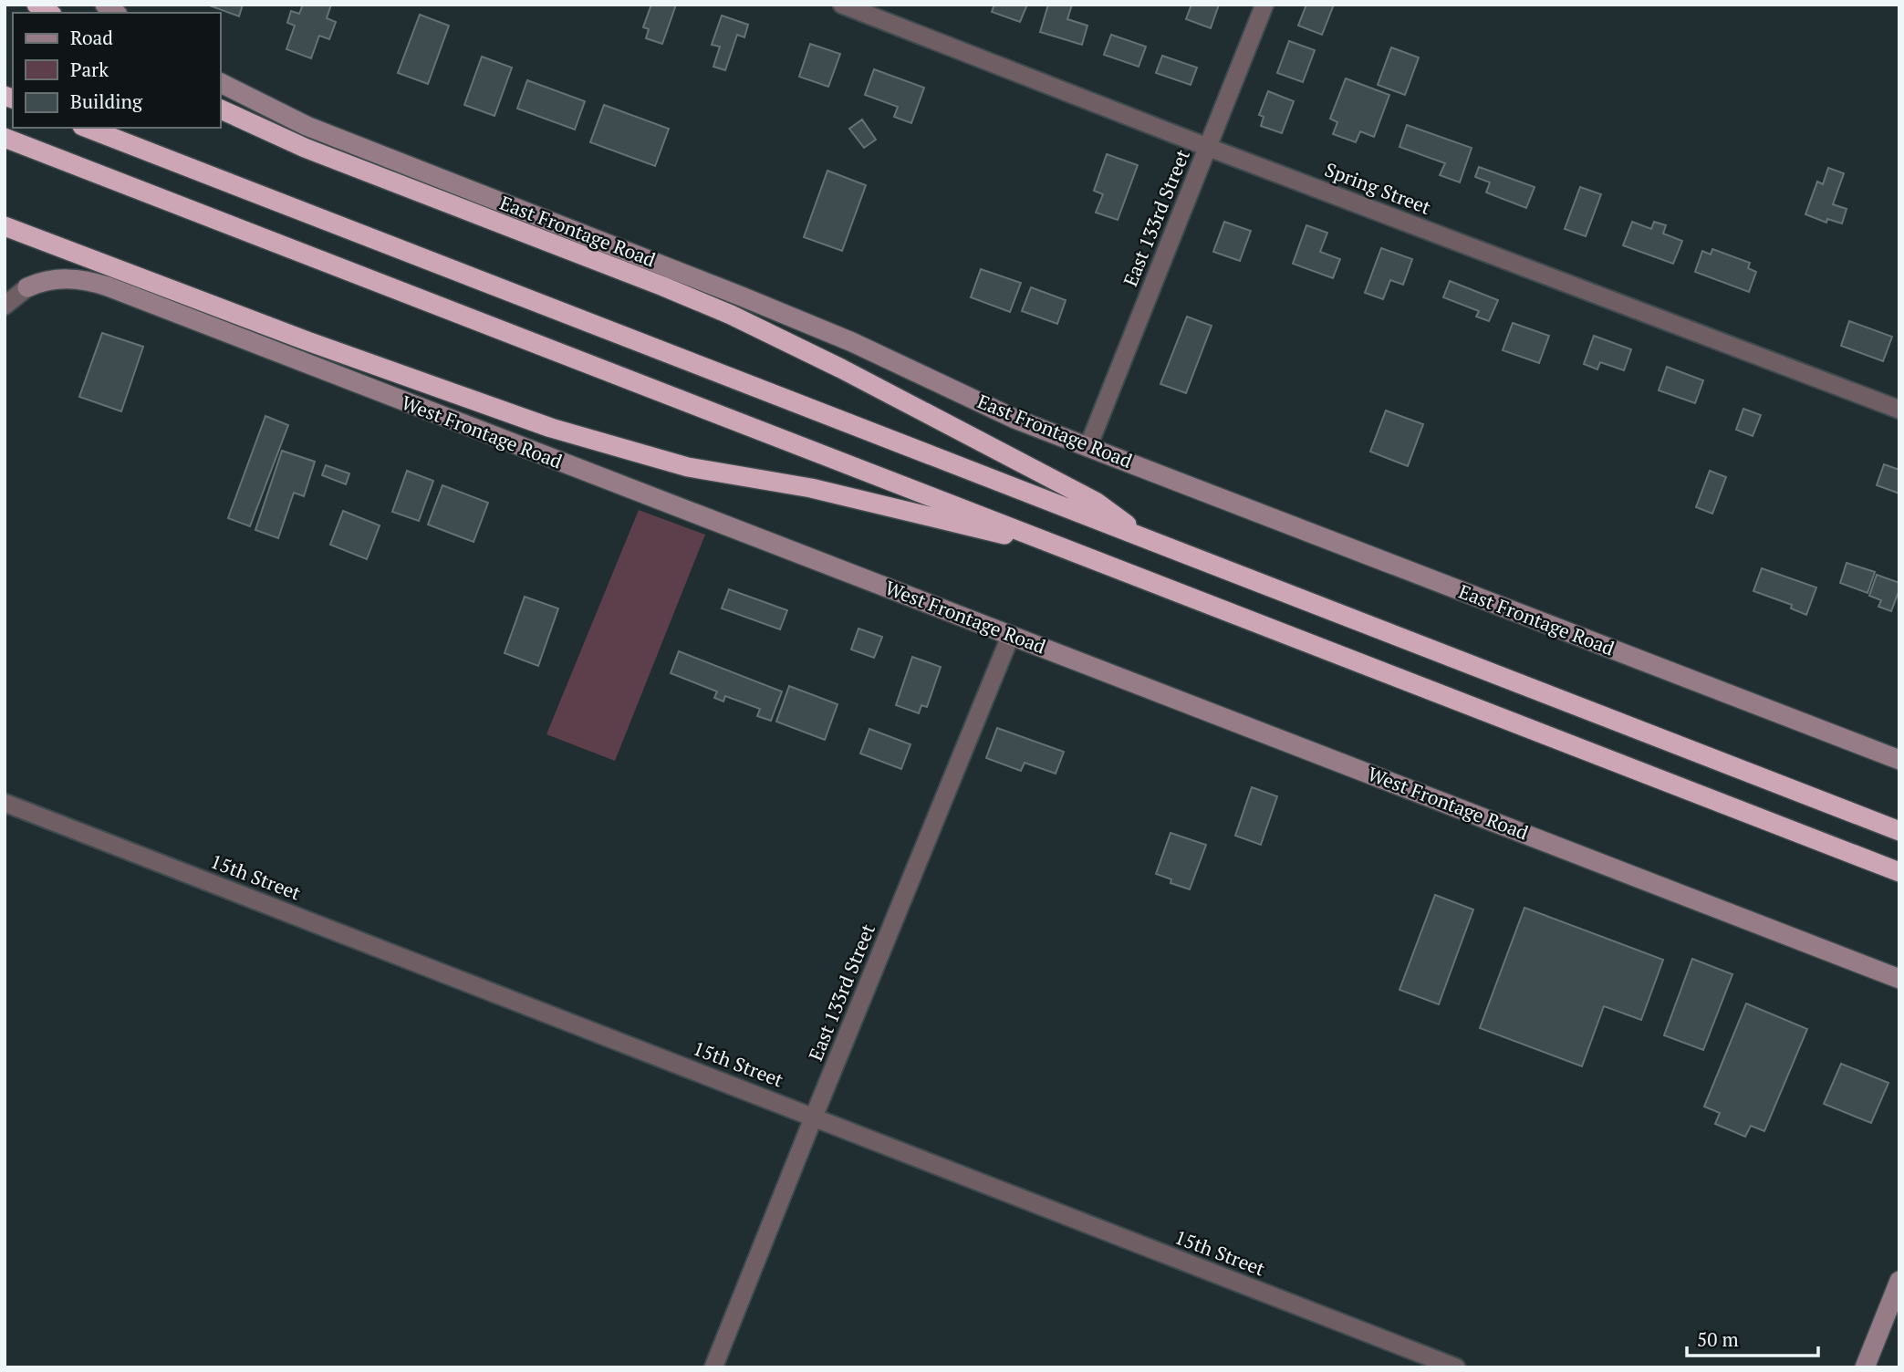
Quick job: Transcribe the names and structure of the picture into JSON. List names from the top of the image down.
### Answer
{
  "streets": {
    "street": [
      "Spring Street",
      "East 133rd Street",
      "East Frontage Road",
      "West Frontage Road",
      "15th Street"
    ]
  },
  "crossings": [
    ["Spring Street", "East 133rd Street"],
    ["East 133rd Street", "East Frontage Road"],
    ["East 133rd Street", "West Frontage Road"],
    ["East 133rd Street", "15th Street"]
  ],
  "legend": ["Road", "Park", "Building"],
  "scale_bar": "50 m"
}
